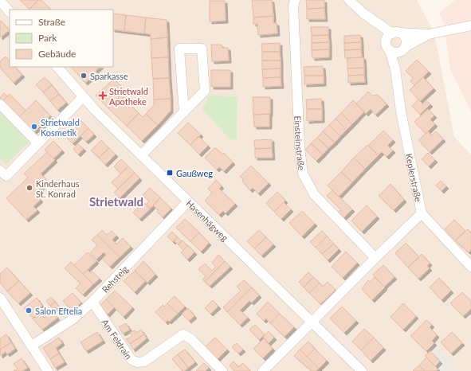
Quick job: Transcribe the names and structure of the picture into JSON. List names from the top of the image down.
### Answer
{
  "streets": {
    "street": [
      "Einsteinstraße",
      "Keplerstraße",
      "Hasenhägweg",
      "Rehsteig",
      "Am Feldrain"
    ]
  },
  "crossings": [
    ["Hasenhägweg", "Rehsteig"],
    ["Rehsteig", "Am Feldrain"]
  ],
  "districts": ["Strietwald"],
  "places": {
    "other": [
      "Sparkasse",
      "Strietwald Kosmetik",
      "Kinderhaus St. Konrad",
      "Salon Eftelia"
    ],
    "health": ["Strietwald Apotheke"],
    "transit": ["Gaußweg"]
  },
  "legend": ["Straße", "Park", "Gebäude"]
}
